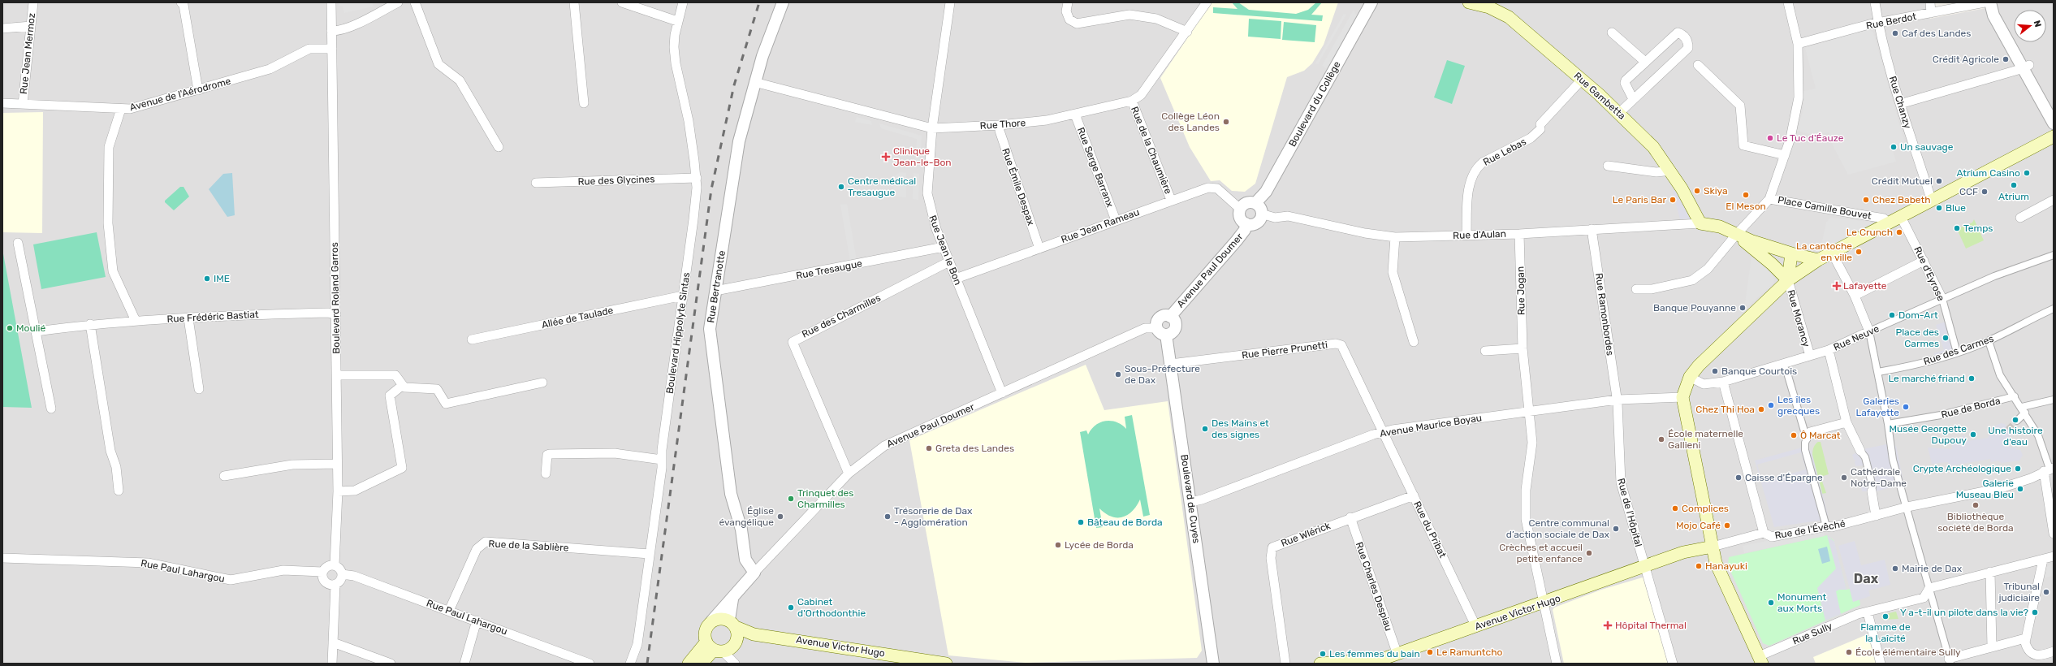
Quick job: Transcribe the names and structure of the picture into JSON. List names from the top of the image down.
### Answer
{
  "streets": {
    "main road": ["Rue Gambetta", "Avenue Victor Hugo"],
    "street": [
      "Rue Berdot",
      "Rue Jean Mermoz",
      "Avenue de l'Aérodrome",
      "Rue Chanzy",
      "Boulevard du Collège",
      "Rue Thore",
      "Rue de la Chaumière",
      "Rue Lebas",
      "Rue Serge Barranx",
      "Rue des Glycines",
      "Rue Émile Despax",
      "Place Camille Bouvet",
      "Rue Jean Rameau",
      "Rue d'Aulan",
      "Rue Jean le Bon",
      "Rue Tresaugue",
      "Avenue Paul Doumer",
      "Rue d'Eyrose",
      "Rue Bertranotte",
      "Rue Jogan",
      "Boulevard Roland Garros",
      "Rue Ramonbordes",
      "Rue des Charmilles",
      "Rue Frédéric Bastiat",
      "Allée de Taulade",
      "Rue Morancy",
      "Boulevard Hippolyte Sintas",
      "Rue Neuve",
      "Rue Pierre Prunetti",
      "Rue des Carmes",
      "Rue de Borda",
      "Avenue Maurice Boyau",
      "Boulevard de Cuyes",
      "Rue de l'Hôpital",
      "Rue du Pribat",
      "Rue de l'Évêché",
      "Rue Wlérick",
      "Rue de la Sablière",
      "Rue Paul Lahargou",
      "Rue Charles Despiau",
      "Rue Sully"
    ]
  },
  "crossings": [
    ["Rue Berdot", "Rue Chanzy"],
    ["Rue Jean Mermoz", "Avenue de l'Aérodrome"],
    ["Avenue de l'Aérodrome", "Boulevard Roland Garros"],
    ["Rue Gambetta", "Rue Lebas"],
    ["Rue Gambetta", "Rue d'Aulan"],
    ["Boulevard du Collège", "Rue Jean Rameau"],
    ["Boulevard du Collège", "Rue d'Aulan"],
    ["Boulevard du Collège", "Avenue Paul Doumer"],
    ["Rue Thore", "Rue de la Chaumière"],
    ["Rue Thore", "Rue Serge Barranx"],
    ["Rue Thore", "Rue Émile Despax"],
    ["Rue Thore", "Rue Jean le Bon"],
    ["Rue Thore", "Rue Bertranotte"],
    ["Rue de la Chaumière", "Rue Jean Rameau"],
    ["Rue Lebas", "Rue d'Aulan"],
    ["Rue Serge Barranx", "Rue Jean Rameau"],
    ["Rue des Glycines", "Boulevard Hippolyte Sintas"],
    ["Rue Émile Despax", "Rue Jean Rameau"],
    ["Rue Jean Rameau", "Rue d'Aulan"],
    ["Rue Jean Rameau", "Rue Jean le Bon"],
    ["Rue Jean Rameau", "Avenue Paul Doumer"],
    ["Rue d'Aulan", "Avenue Paul Doumer"],
    ["Rue d'Aulan", "Rue Jogan"],
    ["Rue d'Aulan", "Rue Ramonbordes"],
    ["Rue Jean le Bon", "Rue Tresaugue"],
    ["Rue Jean le Bon", "Avenue Paul Doumer"],
    ["Rue Jean le Bon", "Rue des Charmilles"],
    ["Rue Tresaugue", "Rue Bertranotte"],
    ["Avenue Paul Doumer", "Rue Bertranotte"],
    ["Avenue Paul Doumer", "Rue des Charmilles"],
    ["Avenue Paul Doumer", "Boulevard de Cuyes"],
    ["Rue d'Eyrose", "Rue Neuve"],
    ["Rue d'Eyrose", "Rue des Carmes"],
    ["Rue Jogan", "Avenue Maurice Boyau"],
    ["Rue Jogan", "Avenue Victor Hugo"],
    ["Boulevard Roland Garros", "Rue Frédéric Bastiat"],
    ["Boulevard Roland Garros", "Rue Paul Lahargou"],
    ["Rue Ramonbordes", "Avenue Maurice Boyau"],
    ["Rue Ramonbordes", "Rue de l'Hôpital"],
    ["Allée de Taulade", "Boulevard Hippolyte Sintas"],
    ["Rue Morancy", "Rue Neuve"],
    ["Boulevard Hippolyte Sintas", "Rue de la Sablière"],
    ["Rue Pierre Prunetti", "Avenue Maurice Boyau"],
    ["Rue Pierre Prunetti", "Boulevard de Cuyes"],
    ["Rue Pierre Prunetti", "Rue du Pribat"],
    ["Avenue Maurice Boyau", "Boulevard de Cuyes"],
    ["Avenue Maurice Boyau", "Rue de l'Hôpital"],
    ["Avenue Maurice Boyau", "Rue du Pribat"],
    ["Rue de l'Hôpital", "Avenue Victor Hugo"],
    ["Rue du Pribat", "Rue Wlérick"],
    ["Rue du Pribat", "Avenue Victor Hugo"],
    ["Rue de l'Évêché", "Avenue Victor Hugo"],
    ["Rue Wlérick", "Rue Charles Despiau"],
    ["Rue de la Sablière", "Rue Paul Lahargou"],
    ["Rue Charles Despiau", "Avenue Victor Hugo"]
  ],
  "districts": ["Dax"],
  "places": {
    "other": [
      "Caf des Landes",
      "Crédit Agricole",
      "Collège Léon des Landes",
      "Le Tuc d'Éauze",
      "Un sauvage",
      "Atrium Casino",
      "Crédit Mutuel",
      "Atrium",
      "Centre médical Tresaugue",
      "Skiya",
      "CCF",
      "El Meson",
      "Le Paris Bar",
      "Chez Babeth",
      "Blue",
      "Temps",
      "Le Crunch",
      "La cantoche en ville",
      "IME",
      "Banque Pouyanne",
      "Dom-Art",
      "Moulié",
      "Place des Carmes",
      "Banque Courtois",
      "Sous-Préfecture de Dax",
      "Le marché friand",
      "Les îles grecques",
      "Galeries Lafayette",
      "Chez Thi Hoa",
      "Une histoire d'eau",
      "Des Mains et des signes",
      "Musée Georgette Dupouy",
      "Ô Marcat",
      "École maternelle Gallieni",
      "Greta des Landes",
      "Crypte Archéologique",
      "Caisse d'Épargne",
      "Cathédrale Notre-Dame",
      "Galerie Museau Bleu",
      "Trinquet des Charmilles",
      "Bibliothèque société de Borda",
      "Complices",
      "Église évangélique",
      "Trésorerie de Dax - Agglomération",
      "Bâteau de Borda",
      "Mojo Café",
      "Centre communal d’action sociale de Dax",
      "Lycée de Borda",
      "Crèches et accueil petite enfance",
      "Hanayuki",
      "Mairie de Dax",
      "Tribunal judiciaire",
      "Monument aux Morts",
      "Cabinet d'Orthodonthie",
      "Y a-t-il un pilote dans la vie?",
      "Flamme de la Laîcité",
      "Le Ramuntcho",
      "École élémentaire Sully",
      "Les femmes du bain"
    ],
    "health": ["Clinique Jean-le-Bon", "Lafayette", "Hôpital Thermal"]
  },
  "north": "right"
}
